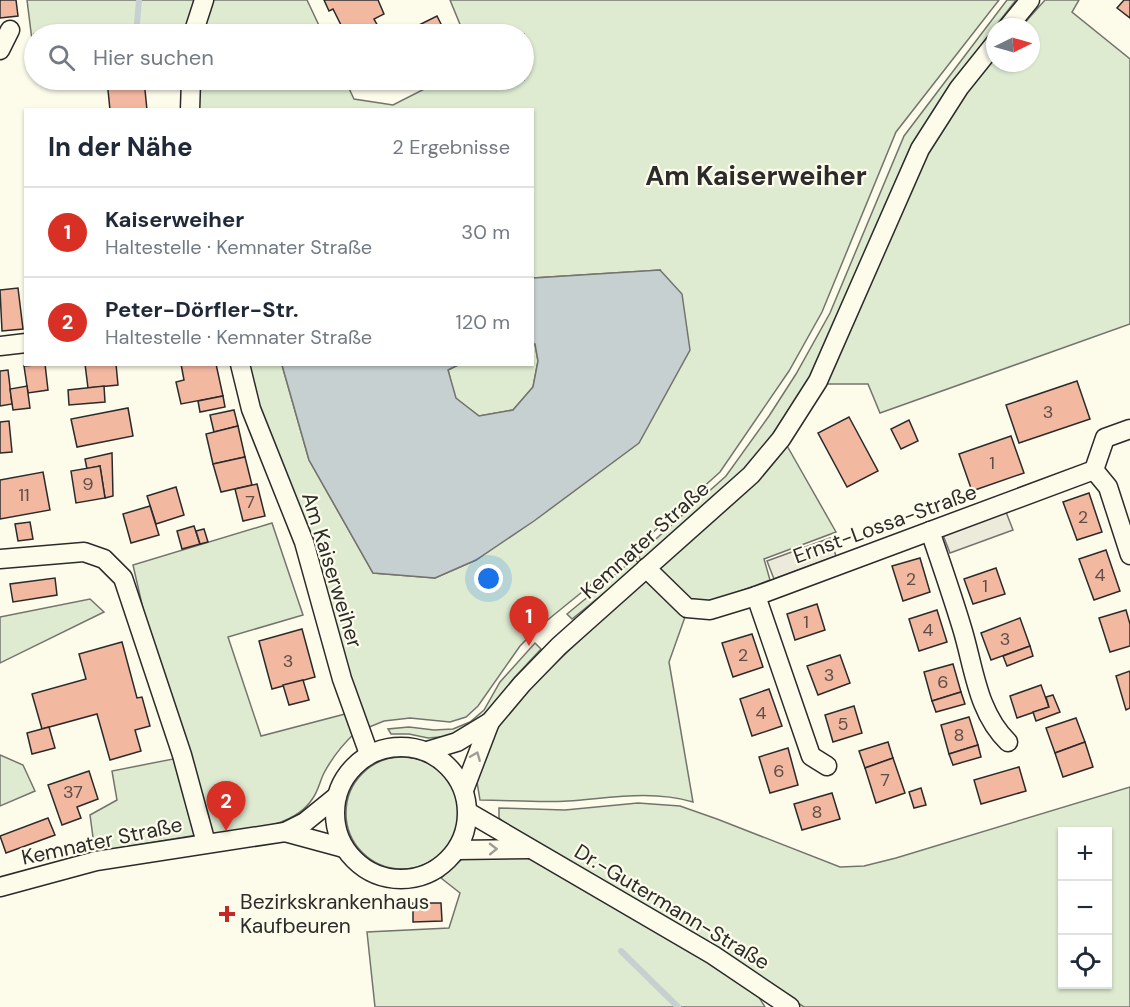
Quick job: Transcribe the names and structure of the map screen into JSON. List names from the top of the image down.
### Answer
{
  "streets": {
    "street": [
      "Ernst-Lossa-Straße",
      "Kemnater Straße",
      "Am Kaiserweiher",
      "Dr.-Gutermann-Straße"
    ]
  },
  "crossings": [
    ["Ernst-Lossa-Straße", "Kemnater Straße"],
    ["Kemnater Straße", "Am Kaiserweiher"],
    ["Kemnater Straße", "Dr.-Gutermann-Straße"],
    ["Am Kaiserweiher", "Dr.-Gutermann-Straße"]
  ],
  "districts": ["Am Kaiserweiher"],
  "places": {
    "health": ["Bezirkskrankenhaus Kaufbeuren"]
  },
  "house_numbers": [
    "3",
    "1",
    "9",
    "11",
    "7",
    "2",
    "4",
    "2",
    "1",
    "1",
    "4",
    "3",
    "2",
    "3",
    "3",
    "6",
    "4",
    "5",
    "8",
    "6",
    "7",
    "37",
    "8"
  ],
  "north": "right",
  "page": {
    "search": "Hier suchen",
    "heading": ["In der Nähe", "2 Ergebnisse"],
    "list": [
      {
        "mark": "1",
        "name": "Kaiserweiher",
        "note": "Haltestelle · Kemnater Straße",
        "value": "30 m"
      },
      {
        "mark": "2",
        "name": "Peter-Dörfler-Str.",
        "note": "Haltestelle · Kemnater Straße",
        "value": "120 m"
      }
    ],
    "pins": ["1", "2"],
    "map_buttons": ["+", "−"]
  }
}
